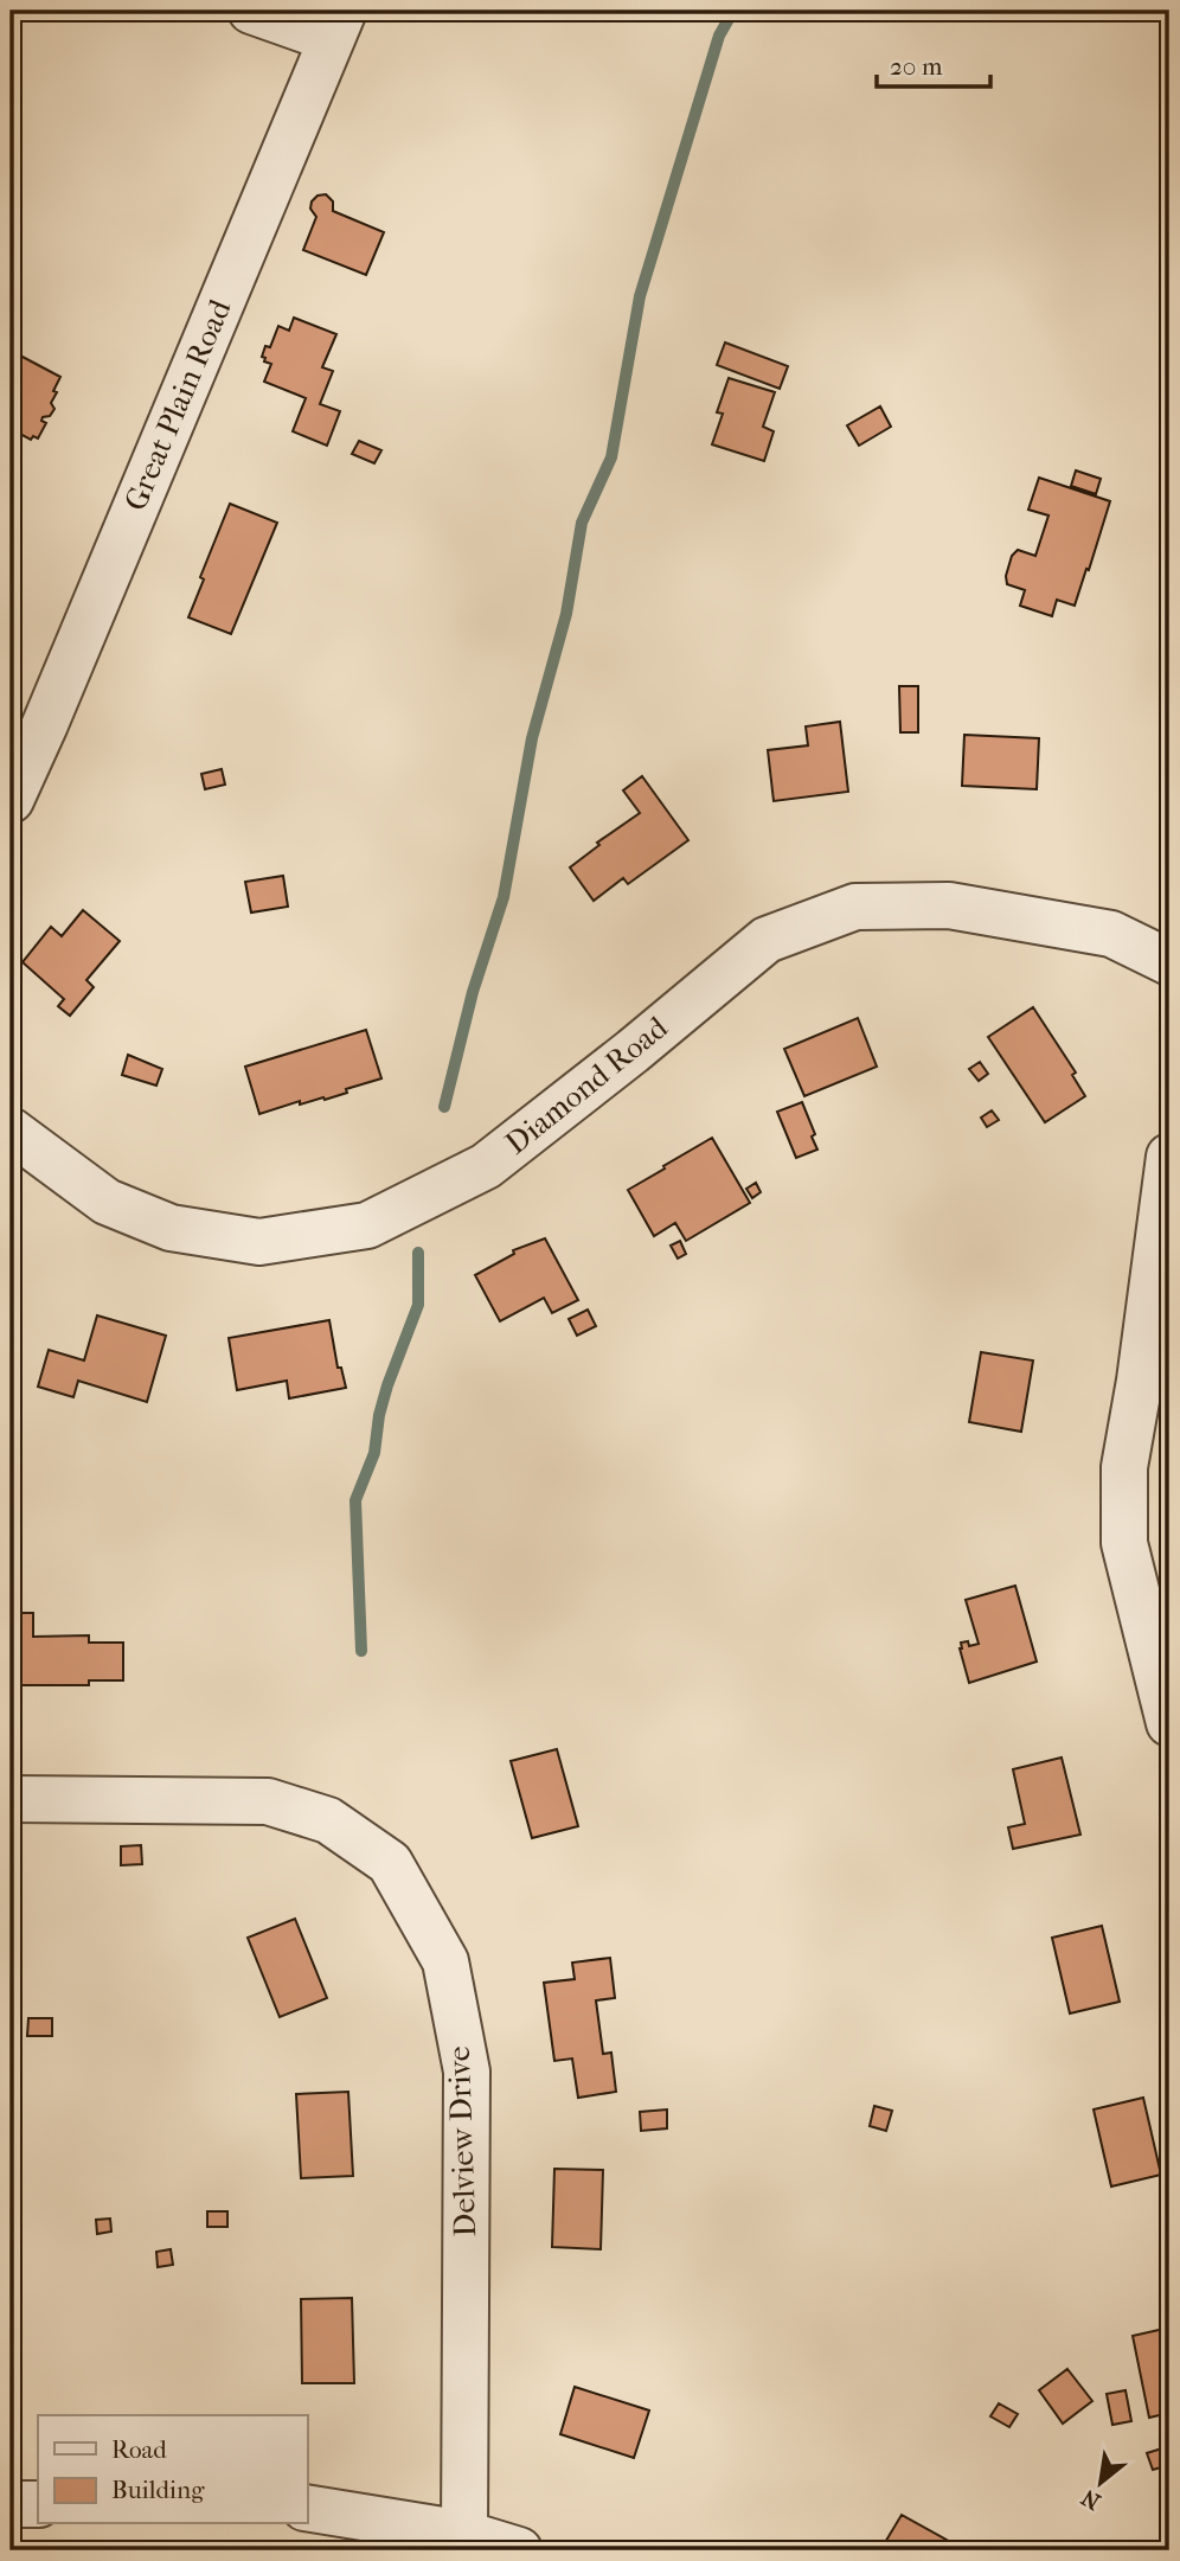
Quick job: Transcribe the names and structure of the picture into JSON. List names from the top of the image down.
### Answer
{
  "streets": {
    "street": ["Great Plain Road", "Diamond Road", "Delview Drive"]
  },
  "legend": ["Road", "Building"],
  "scale_bar": "20 m",
  "north": "bottom left"
}
